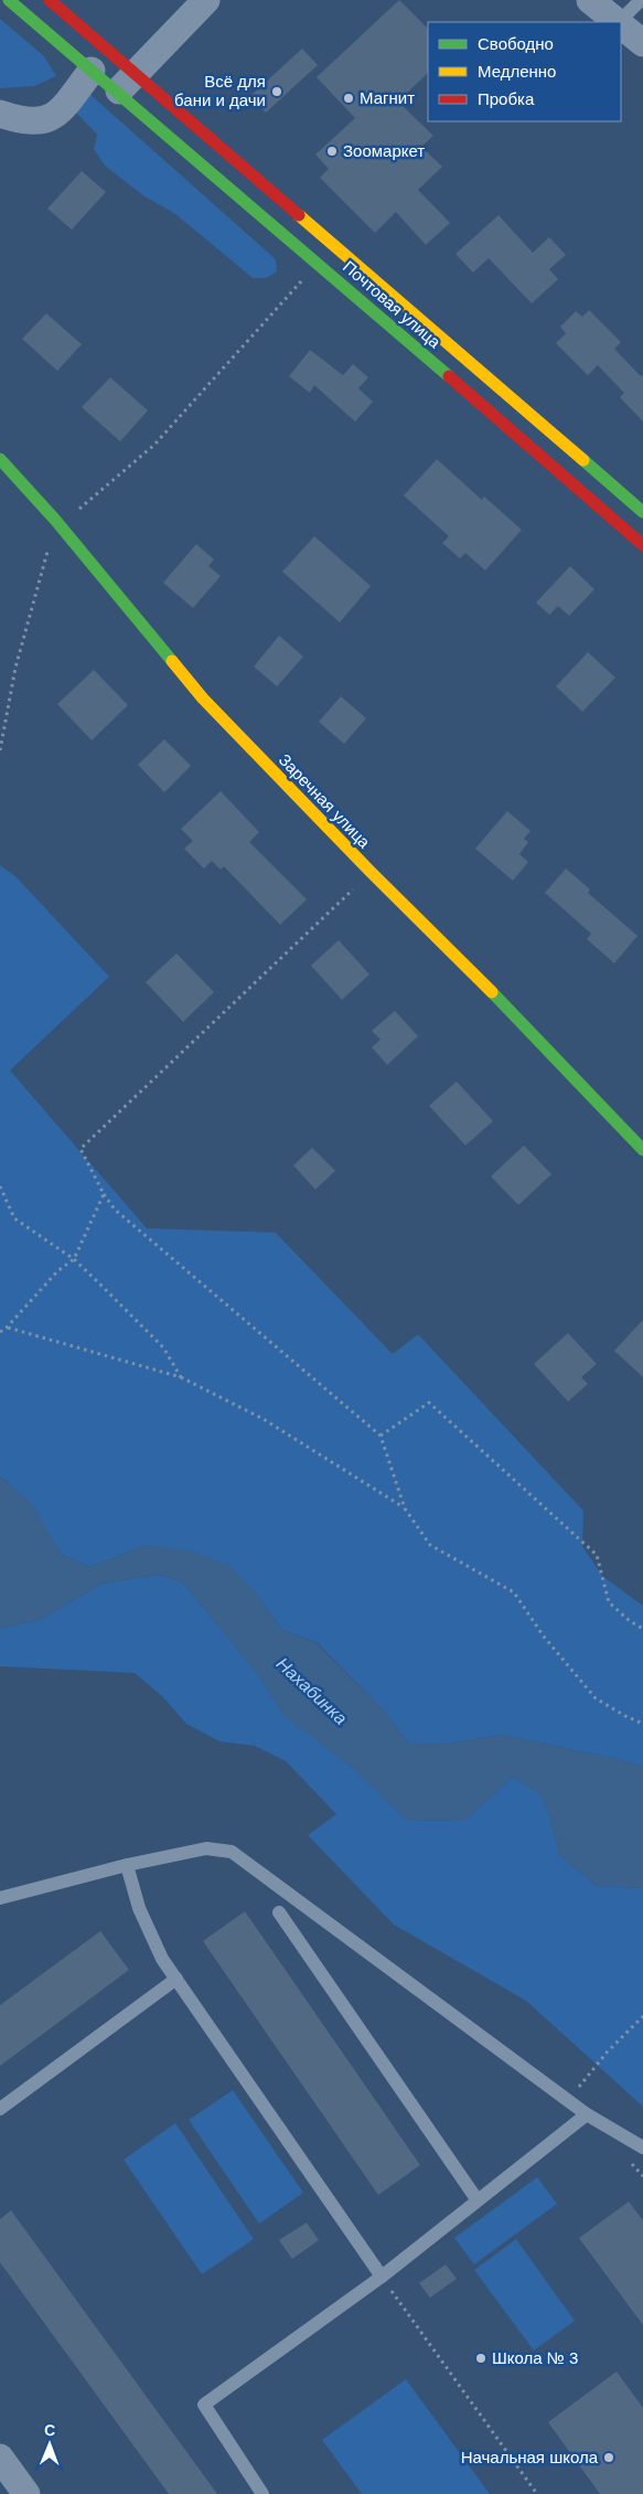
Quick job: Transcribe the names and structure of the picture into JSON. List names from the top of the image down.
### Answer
{
  "streets": {
    "main road": ["Почтовая улица", "Заречная улица"]
  },
  "water": ["Нахабинка"],
  "places": [
    "Всё для бани и дачи",
    "Магнит",
    "Зоомаркет",
    "Школа № 3",
    "Начальная школа"
  ],
  "legend": ["Свободно", "Медленно", "Пробка"],
  "north": "top"
}
